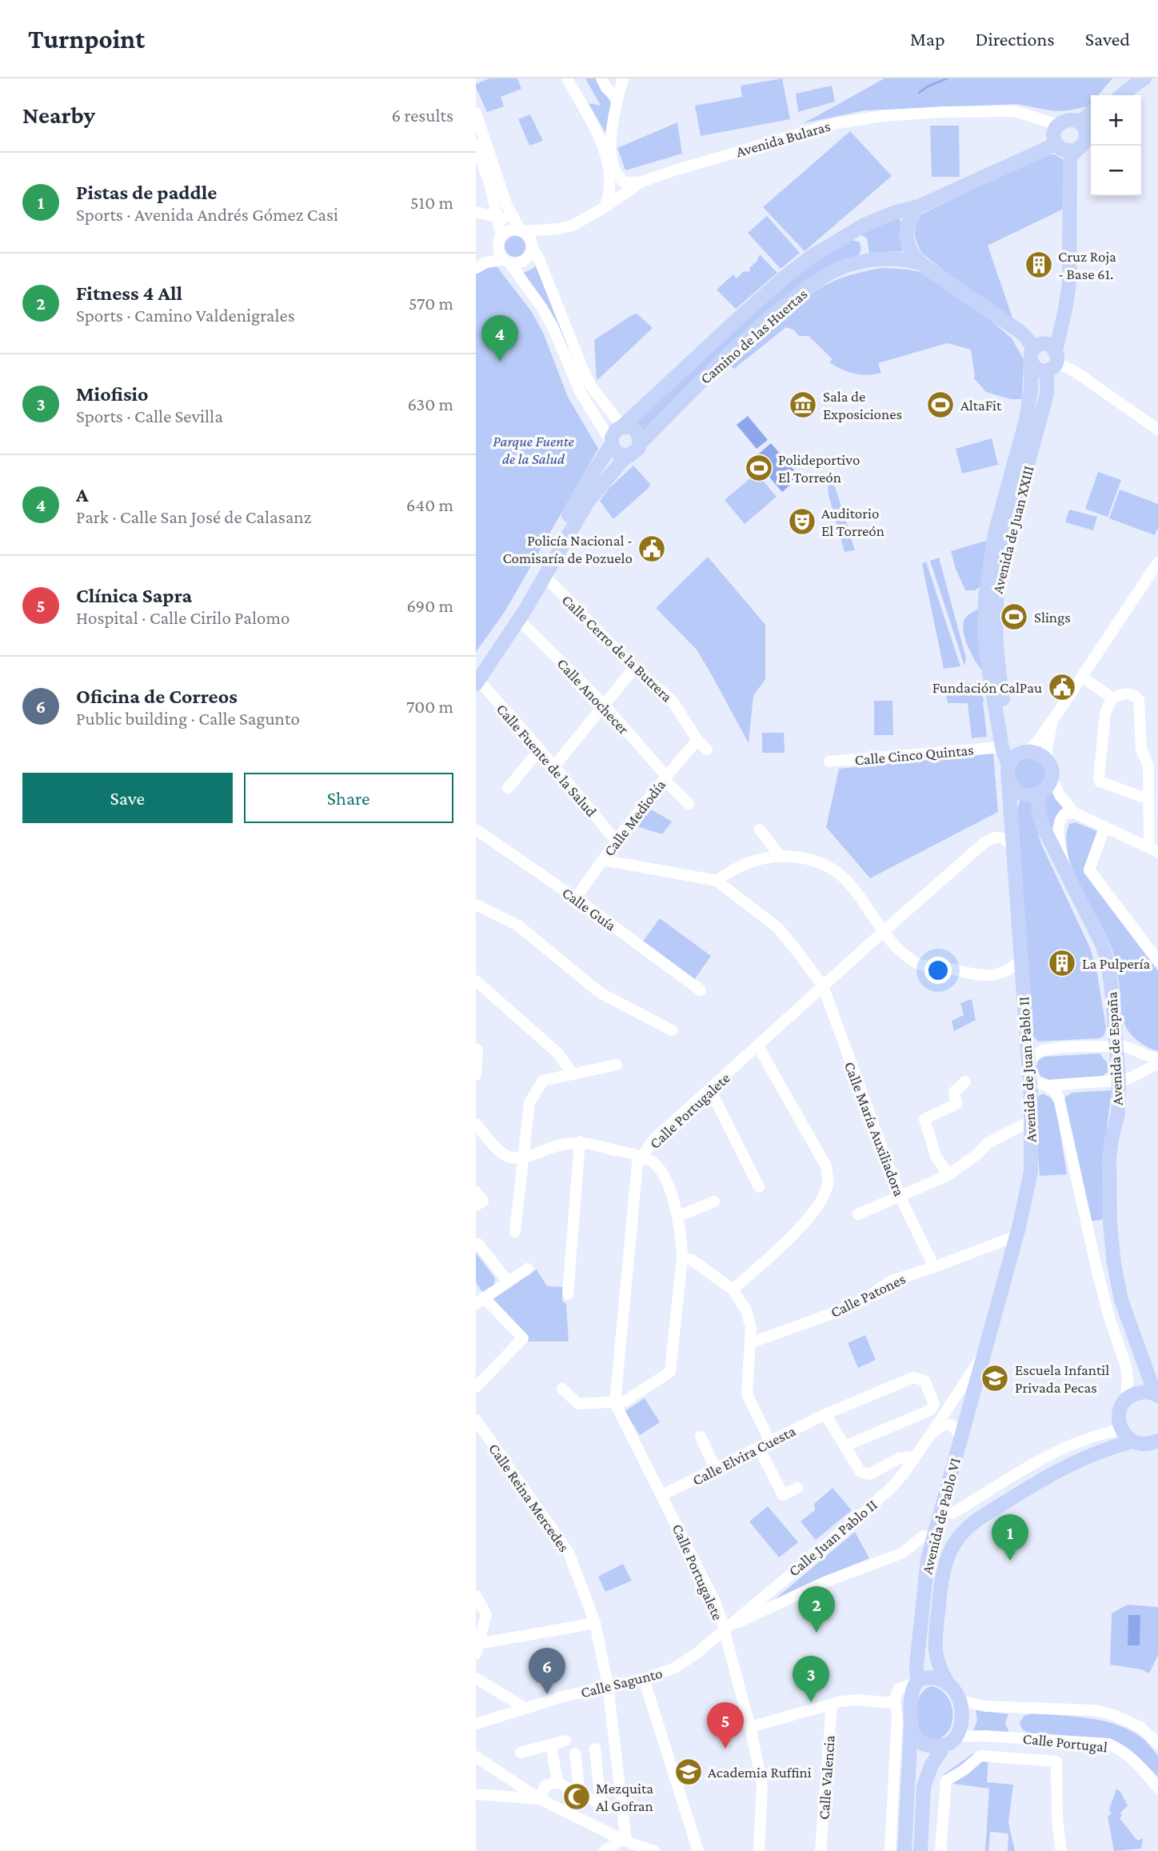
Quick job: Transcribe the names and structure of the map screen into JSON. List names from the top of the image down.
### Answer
{
  "streets": {
    "main road": [
      "Camino de las Huertas",
      "Avenida de Juan XXIII",
      "Avenida de España",
      "Avenida de Juan Pablo II",
      "Avenida de Pablo VI"
    ],
    "street": [
      "Avenida Bularas",
      "Calle Cerro de la Butrera",
      "Calle Anochecer",
      "Calle Cinco Quintas",
      "Calle Fuente de la Salud",
      "Calle Mediodía",
      "Calle Guía",
      "Calle Portugalete",
      "Calle María Auxiliadora",
      "Calle Patones",
      "Calle Elvira Cuesta",
      "Calle Reina Mercedes",
      "Calle Juan Pablo II",
      "Calle Sagunto",
      "Calle Portugal",
      "Calle Valencia"
    ]
  },
  "crossings": [
    ["Avenida Bularas", "Camino de las Huertas"],
    ["Avenida Bularas", "Avenida de Juan XXIII"],
    ["Camino de las Huertas", "Avenida de Juan XXIII"],
    ["Camino de las Huertas", "Calle Cerro de la Butrera"],
    ["Camino de las Huertas", "Calle Anochecer"],
    ["Camino de las Huertas", "Calle Fuente de la Salud"],
    ["Avenida de Juan XXIII", "Avenida de España"],
    ["Avenida de Juan XXIII", "Avenida de Juan Pablo II"],
    ["Calle Cerro de la Butrera", "Calle Mediodía"],
    ["Calle Anochecer", "Calle Mediodía"],
    ["Calle Cinco Quintas", "Avenida de Juan Pablo II"],
    ["Calle Fuente de la Salud", "Calle Mediodía"],
    ["Calle Mediodía", "Calle Guía"],
    ["Avenida de España", "Avenida de Juan Pablo II"],
    ["Avenida de Juan Pablo II", "Calle Portugalete"],
    ["Avenida de Juan Pablo II", "Calle Patones"],
    ["Avenida de Juan Pablo II", "Avenida de Pablo VI"],
    ["Avenida de Juan Pablo II", "Calle Juan Pablo II"],
    ["Calle Portugalete", "Calle María Auxiliadora"],
    ["Calle Portugalete", "Calle Elvira Cuesta"],
    ["Calle Portugalete", "Calle Juan Pablo II"],
    ["Calle Portugalete", "Calle Sagunto"],
    ["Calle María Auxiliadora", "Calle Patones"],
    ["Calle Reina Mercedes", "Calle Sagunto"],
    ["Avenida de Pablo VI", "Calle Juan Pablo II"],
    ["Avenida de Pablo VI", "Calle Portugal"],
    ["Calle Juan Pablo II", "Calle Sagunto"]
  ],
  "parks": ["Parque Fuente de la Salud"],
  "places": {
    "building": ["Cruz Roja - Base 61.", "La Pulpería"],
    "museum": ["Sala de Exposiciones"],
    "sports": ["AltaFit", "Polideportivo El Torreón", "Slings"],
    "theatre": ["Auditorio El Torreón"],
    "public building": ["Policía Nacional - Comisaría de Pozuelo", "Fundación CalPau"],
    "school or university": ["Escuela Infantil Privada Pecas", "Academia Ruffini"],
    "mosque": ["Mezquita Al Gofran"]
  },
  "page": {
    "header": "Turnpoint",
    "nav": ["Map", "Directions", "Saved"],
    "heading": ["Nearby", "6 results"],
    "map_buttons": ["+", "−"],
    "list": [
      {
        "mark": "1",
        "name": "Pistas de paddle",
        "note": "Sports · Avenida Andrés Gómez Casi",
        "value": "510 m"
      },
      {
        "mark": "2",
        "name": "Fitness 4 All",
        "note": "Sports · Camino Valdenigrales",
        "value": "570 m"
      },
      {
        "mark": "3",
        "name": "Miofisio",
        "note": "Sports · Calle Sevilla",
        "value": "630 m"
      },
      {
        "mark": "4",
        "name": "A",
        "note": "Park · Calle San José de Calasanz",
        "value": "640 m"
      },
      {
        "mark": "5",
        "name": "Clínica Sapra",
        "note": "Hospital · Calle Cirilo Palomo",
        "value": "690 m"
      },
      {
        "mark": "6",
        "name": "Oficina de Correos",
        "note": "Public building · Calle Sagunto",
        "value": "700 m"
      }
    ],
    "pins": [
      "4",
      "1",
      "2",
      "6",
      "3",
      "5"
    ],
    "buttons": ["Save", "Share"]
  }
}
